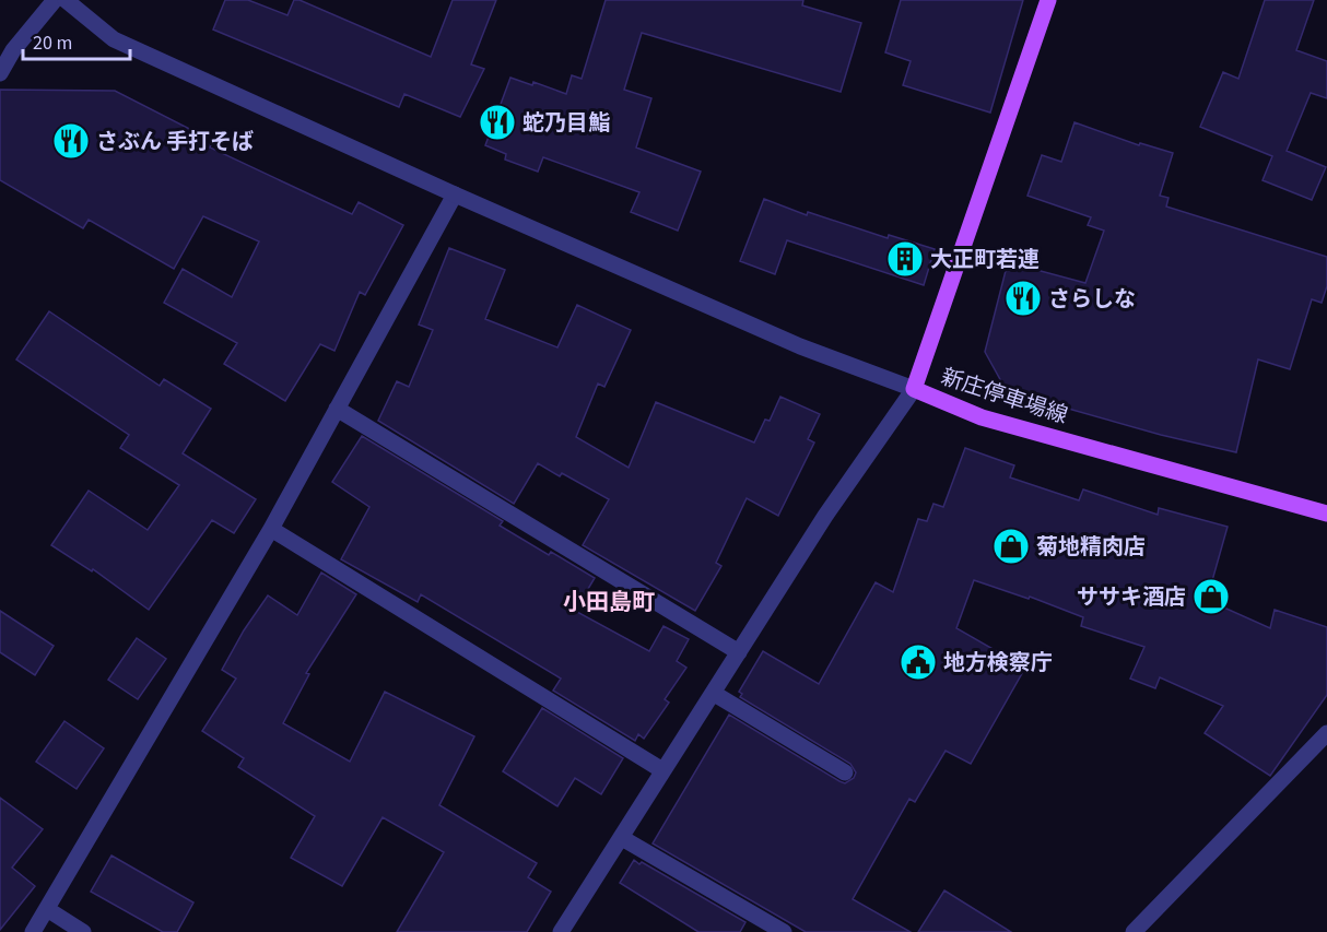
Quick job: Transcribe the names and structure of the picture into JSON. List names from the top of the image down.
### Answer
{
  "streets": {
    "main road": ["新庄停車場線"]
  },
  "districts": ["小田島町"],
  "places": {
    "restaurant": ["蛇乃目鮨", "さぶん 手打そば", "さらしな"],
    "building": ["大正町若連"],
    "shop": ["菊地精肉店", "ササキ酒店"],
    "public building": ["地方検察庁"]
  },
  "scale_bar": "20 m"
}
